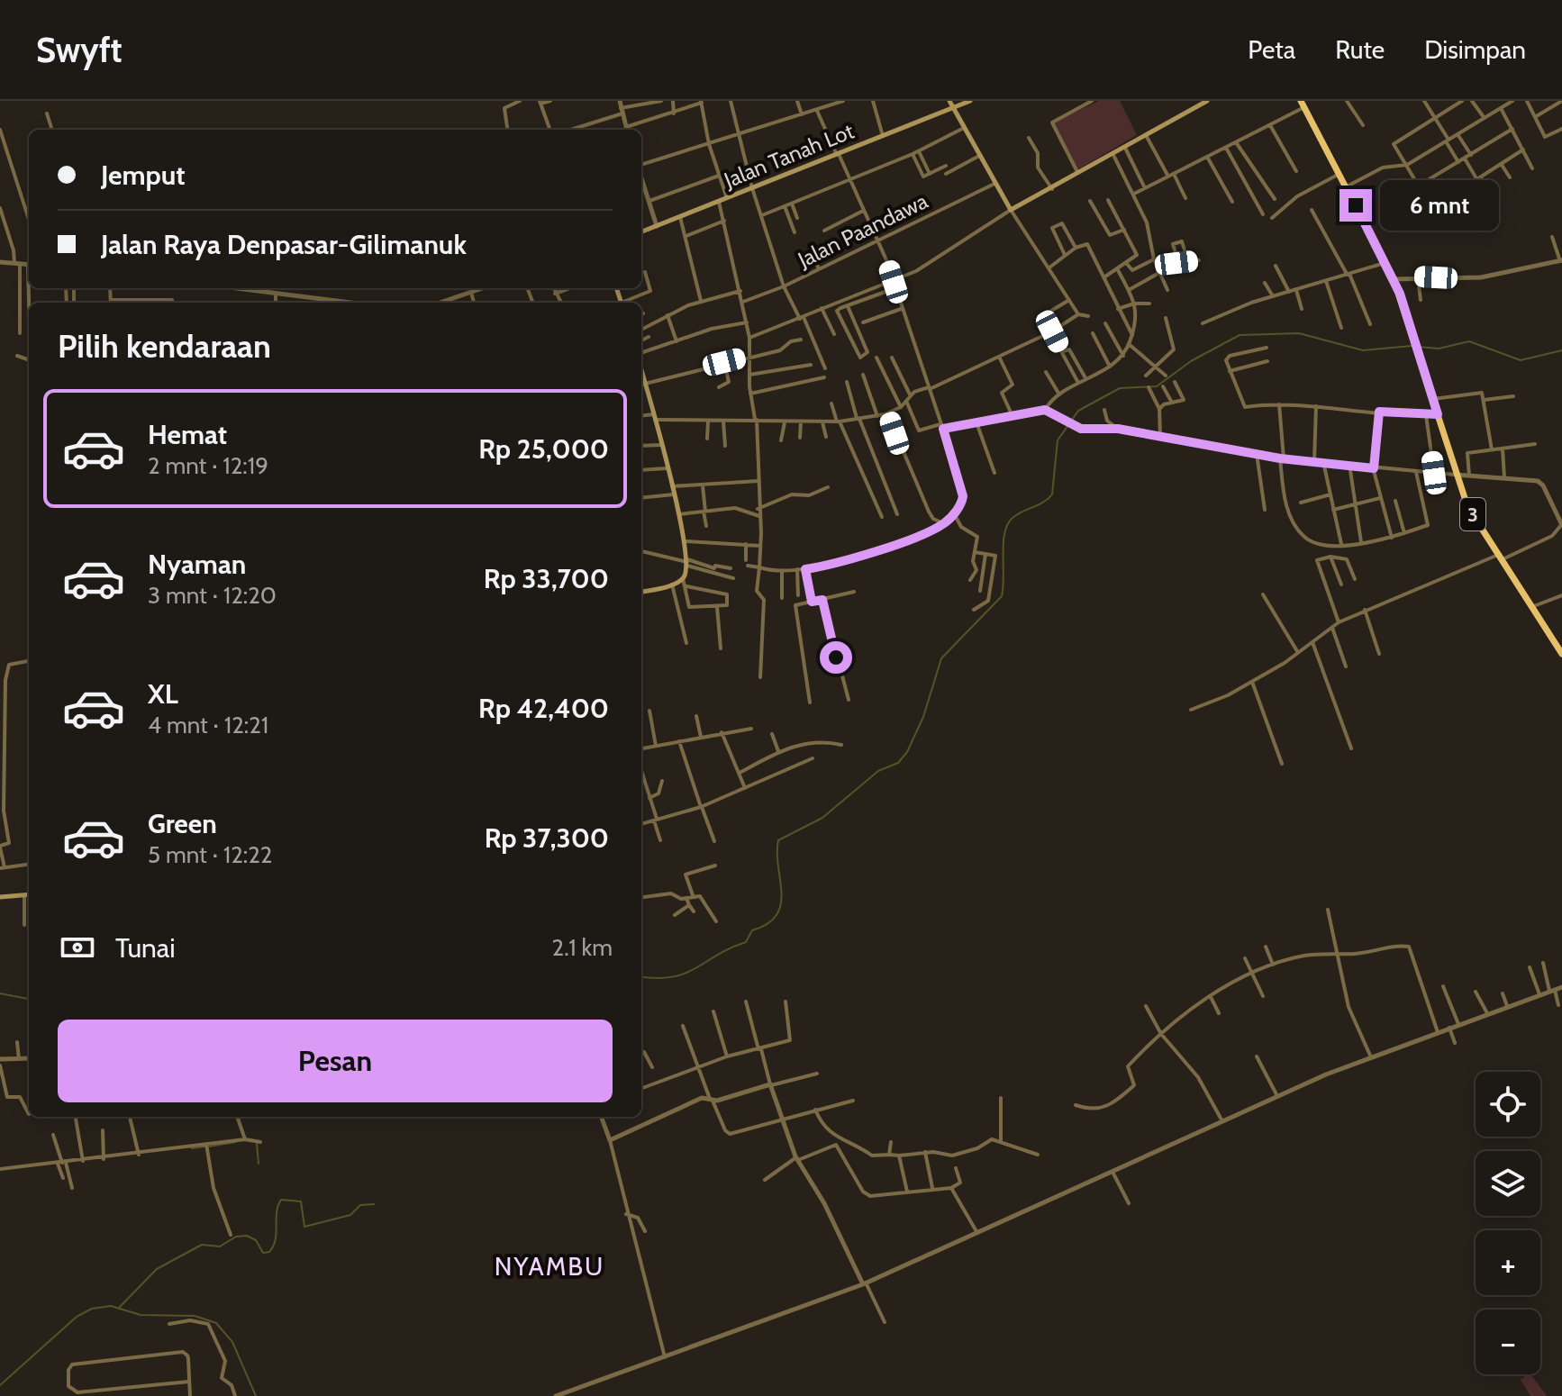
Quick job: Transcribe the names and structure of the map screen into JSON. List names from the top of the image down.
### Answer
{
  "streets": {
    "highway": ["3"],
    "main road": ["Jalan Tanah Lot"],
    "street": ["Jalan Paandawa"]
  },
  "districts": ["NYAMBU"],
  "page": {
    "header": "Swyft",
    "nav": ["Peta", "Rute", "Disimpan"],
    "banner": ["Jemput", "Jalan Raya Denpasar-Gilimanuk"],
    "bubble": "6 mnt",
    "heading": "Pilih kendaraan",
    "list": [
      {
        "name": "Hemat",
        "note": "2 mnt · 12:19",
        "value": "Rp 25,000"
      },
      {
        "name": "Nyaman",
        "note": "3 mnt · 12:20",
        "value": "Rp 33,700"
      },
      {
        "name": "XL",
        "note": "4 mnt · 12:21",
        "value": "Rp 42,400"
      },
      {
        "name": "Green",
        "note": "5 mnt · 12:22",
        "value": "Rp 37,300"
      }
    ],
    "pay": ["Tunai", "2.1 km"],
    "buttons": "Pesan",
    "map_buttons": ["+", "−"]
  }
}
